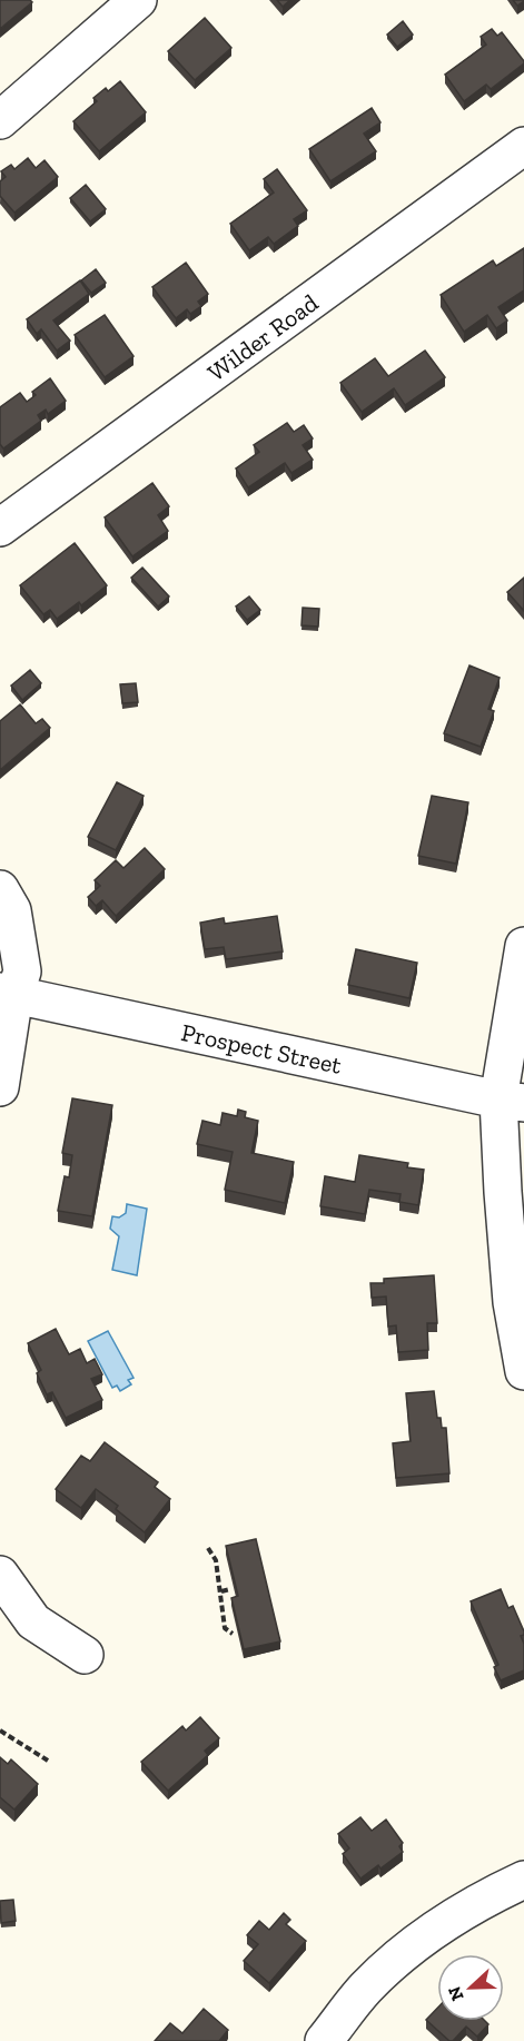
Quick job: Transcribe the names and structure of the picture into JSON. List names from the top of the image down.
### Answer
{
  "streets": {
    "street": ["Wilder Road", "Prospect Street"]
  },
  "north": "left"
}
